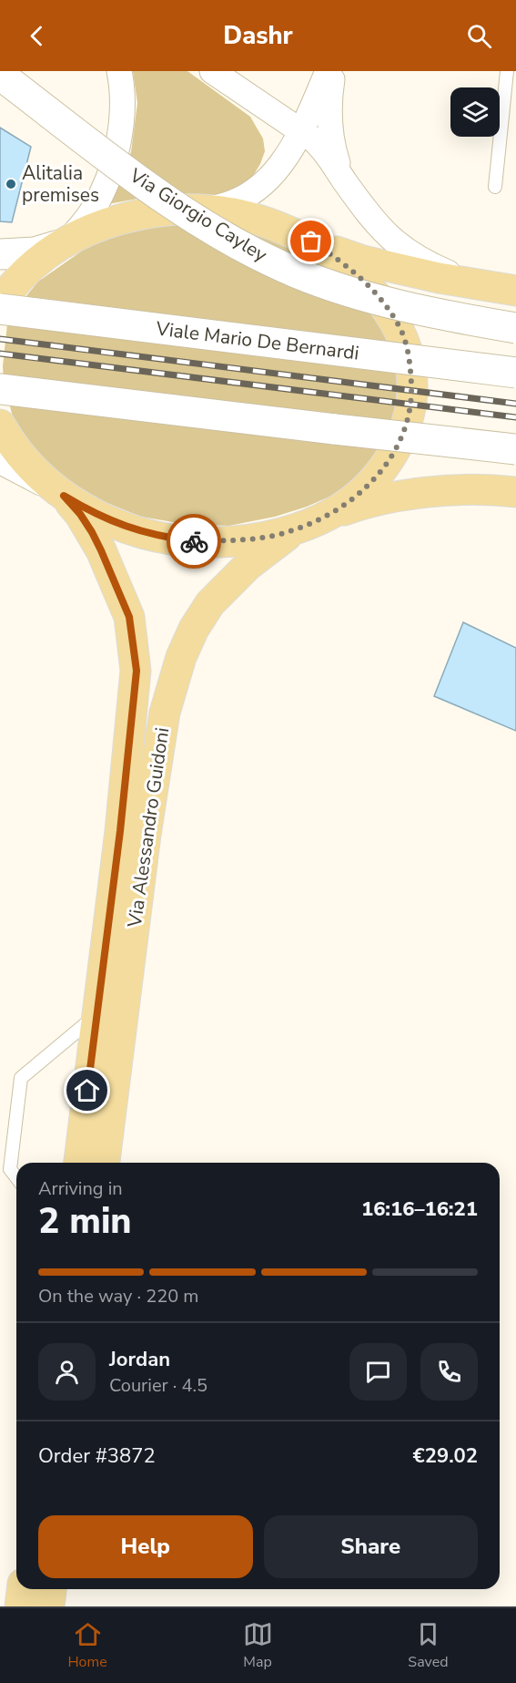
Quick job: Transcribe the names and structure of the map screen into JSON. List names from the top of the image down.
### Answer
{
  "streets": {
    "main road": ["Via Giorgio Cayley", "Viale Mario De Bernardi", "Via Alessandro Guidoni"]
  },
  "places": ["Alitalia premises"],
  "page": {
    "header": "Dashr",
    "heading": ["2 min", "Arriving in", "16:16–16:21"],
    "panel": [
      "Jordan",
      "Courier · 4.5",
      "Order #3872",
      "€29.02"
    ],
    "bar": "On the way · 220 m",
    "buttons": ["Help", "Share"],
    "tabs": ["Home", "Map", "Saved"]
  }
}
